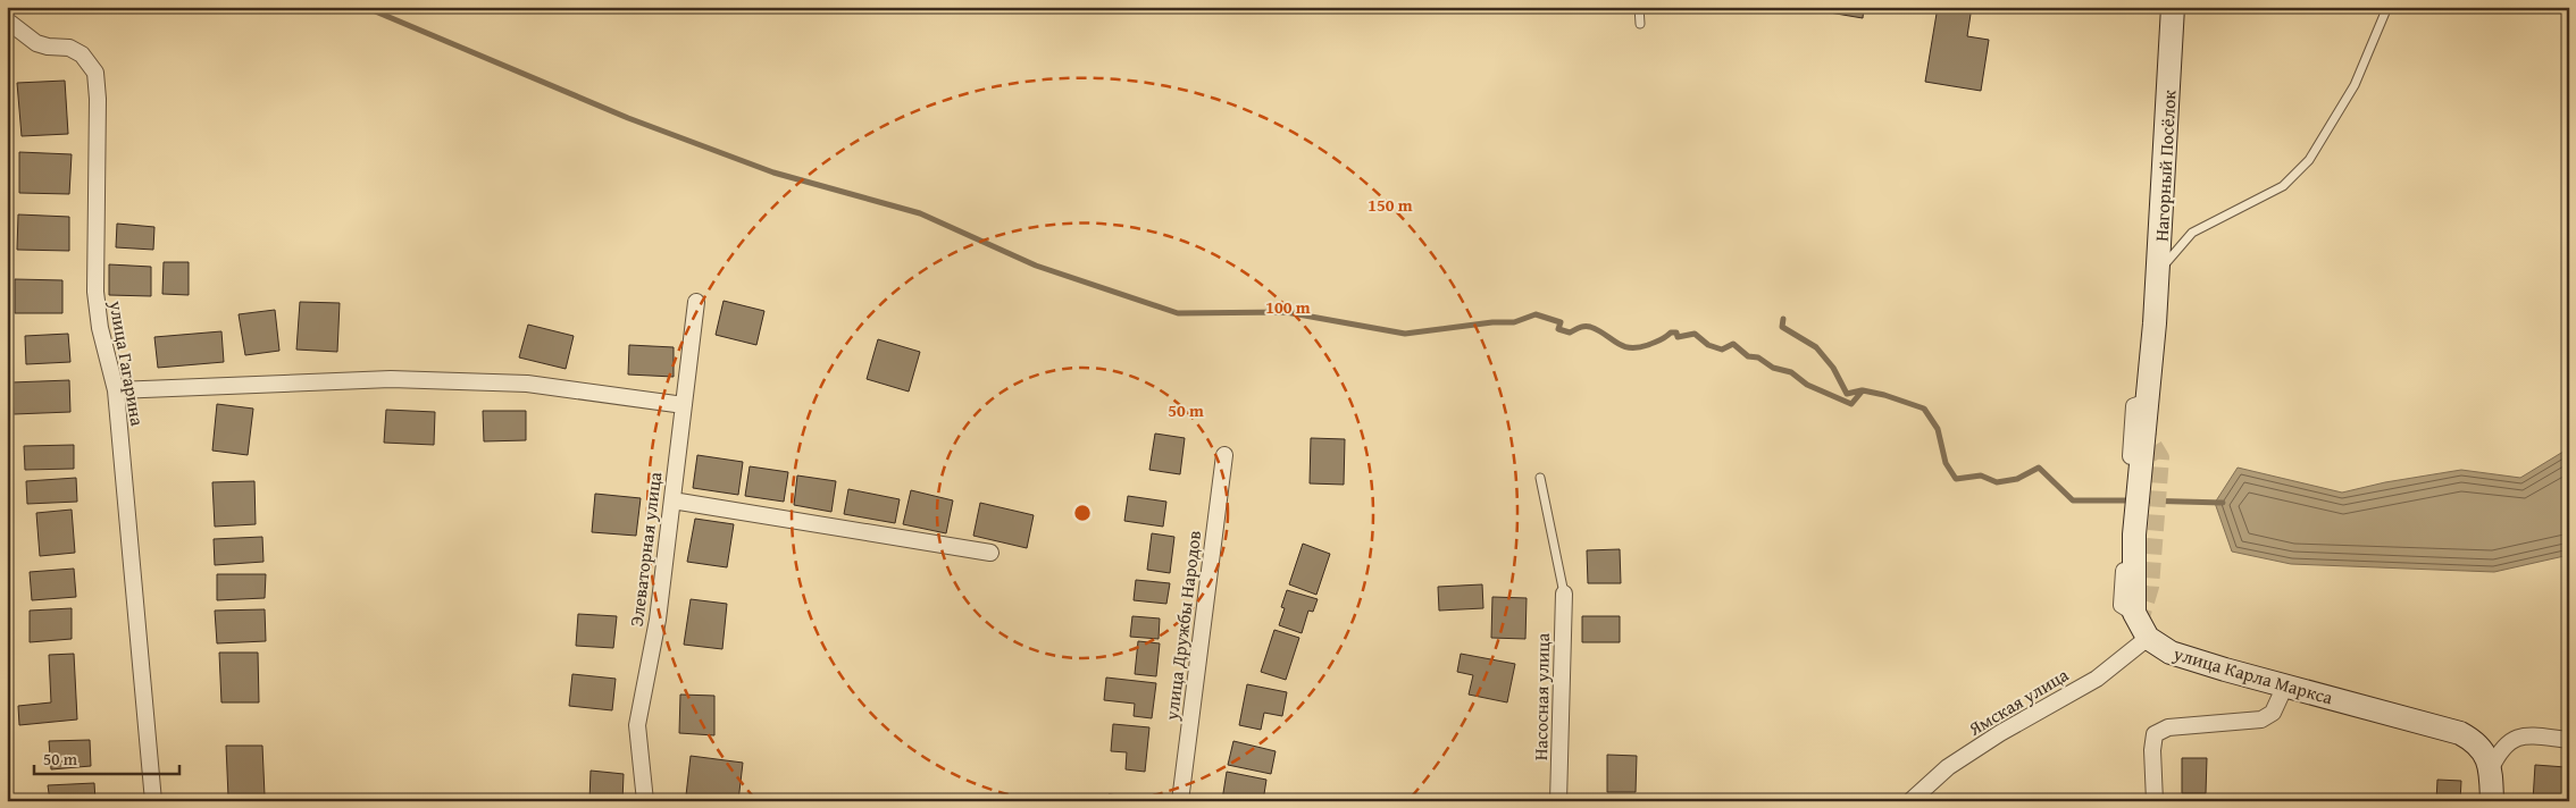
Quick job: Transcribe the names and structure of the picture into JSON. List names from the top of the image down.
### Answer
{
  "streets": {
    "street": [
      "Нагорный Посёлок",
      "улица Гагарина",
      "Элеваторная улица",
      "улица Дружбы Народов",
      "улица Карла Маркса",
      "Насосная улица",
      "Ямская улица"
    ]
  },
  "crossings": [
    ["Нагорный Посёлок", "улица Карла Маркса"],
    ["улица Карла Маркса", "Ямская улица"]
  ],
  "scale_bar": "50 m",
  "rings": ["150 m", "100 m", "50 m"]
}
